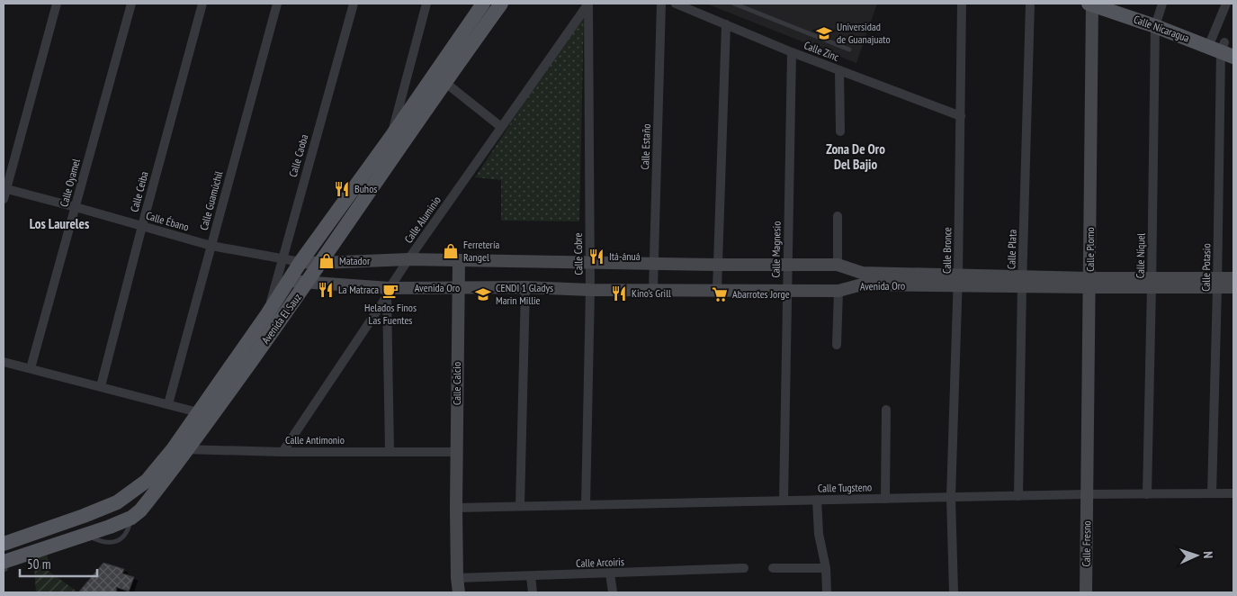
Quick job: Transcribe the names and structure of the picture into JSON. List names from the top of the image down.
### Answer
{
  "streets": {
    "main road": [
      "Calle Nicaragua",
      "Calle Plomo",
      "Avenida Oro",
      "Avenida El Sauz",
      "Calle Calcio",
      "Calle Fresno"
    ],
    "street": [
      "Calle Zinc",
      "Calle Estaño",
      "Calle Caoba",
      "Calle Oyamel",
      "Calle Ceiba",
      "Calle Guamúchil",
      "Calle Aluminio",
      "Calle Ébano",
      "Calle Magnesio",
      "Calle Plata",
      "Calle Bronce",
      "Calle Cobre",
      "Calle Níquel",
      "Calle Potasio",
      "Calle Antimonio",
      "Calle Tugsteno",
      "Calle Arcoiris"
    ]
  },
  "crossings": [
    ["Calle Nicaragua", "Calle Plomo"],
    ["Calle Nicaragua", "Calle Níquel"],
    ["Calle Nicaragua", "Calle Potasio"],
    ["Calle Zinc", "Calle Magnesio"],
    ["Calle Zinc", "Calle Bronce"],
    ["Calle Estaño", "Avenida Oro"],
    ["Calle Caoba", "Calle Ébano"],
    ["Calle Caoba", "Avenida El Sauz"],
    ["Calle Oyamel", "Calle Ébano"],
    ["Calle Ceiba", "Calle Ébano"],
    ["Calle Guamúchil", "Calle Ébano"],
    ["Calle Aluminio", "Calle Cobre"],
    ["Calle Aluminio", "Avenida Oro"],
    ["Calle Aluminio", "Calle Antimonio"],
    ["Calle Ébano", "Avenida Oro"],
    ["Calle Ébano", "Avenida El Sauz"],
    ["Calle Magnesio", "Avenida Oro"],
    ["Calle Magnesio", "Calle Tugsteno"],
    ["Calle Plata", "Avenida Oro"],
    ["Calle Plata", "Calle Tugsteno"],
    ["Calle Plomo", "Avenida Oro"],
    ["Calle Plomo", "Calle Tugsteno"],
    ["Calle Plomo", "Calle Fresno"],
    ["Calle Bronce", "Avenida Oro"],
    ["Calle Bronce", "Calle Tugsteno"],
    ["Calle Cobre", "Avenida Oro"],
    ["Calle Cobre", "Calle Tugsteno"],
    ["Calle Níquel", "Avenida Oro"],
    ["Calle Níquel", "Calle Tugsteno"],
    ["Calle Potasio", "Avenida Oro"],
    ["Calle Potasio", "Calle Tugsteno"],
    ["Avenida Oro", "Avenida El Sauz"],
    ["Avenida Oro", "Calle Calcio"],
    ["Avenida El Sauz", "Calle Antimonio"],
    ["Calle Calcio", "Calle Antimonio"],
    ["Calle Calcio", "Calle Tugsteno"],
    ["Calle Calcio", "Calle Arcoiris"],
    ["Calle Tugsteno", "Calle Fresno"]
  ],
  "districts": ["Zona De Oro Del Bajio", "Los Laureles"],
  "places": {
    "school or university": ["Universidad de Guanajuato", "CENDI 1 Gladys Marin Millie"],
    "restaurant": [
      "Buhos",
      "Itá-ánuá",
      "La Matraca",
      "Kino’s Grill"
    ],
    "shop": ["Ferretería Rangel", "Matador"],
    "cafe": ["Helados Finos Las Fuentes"],
    "supermarket": ["Abarrotes Jorge"]
  },
  "scale_bar": "50 m",
  "north": "right"
}
